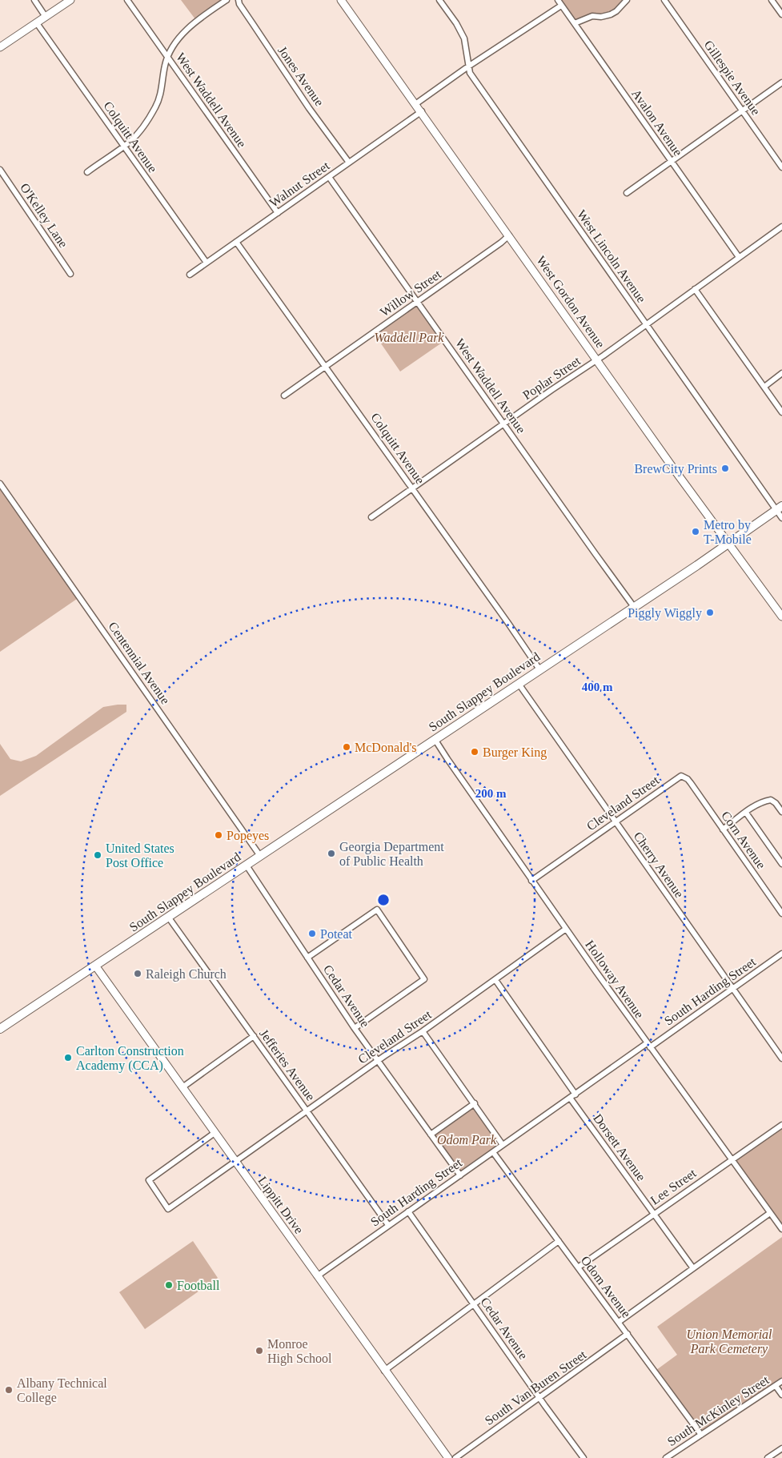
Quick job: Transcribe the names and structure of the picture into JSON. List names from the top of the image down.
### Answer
{
  "streets": {
    "main road": ["South Slappey Boulevard"],
    "street": [
      "Jones Avenue",
      "Gillespie Avenue",
      "West Waddell Avenue",
      "Avalon Avenue",
      "Colquitt Avenue",
      "Walnut Street",
      "O'Kelley Lane",
      "West Lincoln Avenue",
      "Willow Street",
      "West Gordon Avenue",
      "Poplar Street",
      "Centennial Avenue",
      "Cleveland Street",
      "Corn Avenue",
      "Cherry Avenue",
      "Holloway Avenue",
      "South Harding Street",
      "Cedar Avenue",
      "Jefferies Avenue",
      "Dorsett Avenue",
      "Lee Street",
      "Lippitt Drive",
      "Odom Avenue",
      "South Van Buren Street",
      "South McKinley Street"
    ]
  },
  "crossings": [
    ["Jones Avenue", "Walnut Street"],
    ["West Waddell Avenue", "Walnut Street"],
    ["West Waddell Avenue", "Willow Street"],
    ["West Waddell Avenue", "Poplar Street"],
    ["West Waddell Avenue", "South Slappey Boulevard"],
    ["Avalon Avenue", "Poplar Street"],
    ["Colquitt Avenue", "Walnut Street"],
    ["Colquitt Avenue", "Willow Street"],
    ["Colquitt Avenue", "Poplar Street"],
    ["Colquitt Avenue", "South Slappey Boulevard"],
    ["Walnut Street", "West Gordon Avenue"],
    ["West Lincoln Avenue", "Poplar Street"],
    ["West Lincoln Avenue", "South Slappey Boulevard"],
    ["Willow Street", "West Gordon Avenue"],
    ["West Gordon Avenue", "Poplar Street"],
    ["West Gordon Avenue", "South Slappey Boulevard"],
    ["Centennial Avenue", "South Slappey Boulevard"],
    ["South Slappey Boulevard", "Cherry Avenue"],
    ["South Slappey Boulevard", "Holloway Avenue"],
    ["South Slappey Boulevard", "Cedar Avenue"],
    ["South Slappey Boulevard", "Jefferies Avenue"],
    ["South Slappey Boulevard", "Lippitt Drive"],
    ["Cleveland Street", "Corn Avenue"],
    ["Cleveland Street", "Cherry Avenue"],
    ["Cleveland Street", "Holloway Avenue"],
    ["Cleveland Street", "Cedar Avenue"],
    ["Cleveland Street", "Jefferies Avenue"],
    ["Cleveland Street", "Lippitt Drive"],
    ["Cherry Avenue", "South Harding Street"],
    ["Holloway Avenue", "South Harding Street"],
    ["Holloway Avenue", "Lee Street"],
    ["South Harding Street", "Cedar Avenue"],
    ["South Harding Street", "Jefferies Avenue"],
    ["South Harding Street", "Dorsett Avenue"],
    ["South Harding Street", "Lippitt Drive"],
    ["South Harding Street", "Odom Avenue"],
    ["Cedar Avenue", "South Van Buren Street"],
    ["Dorsett Avenue", "Lee Street"],
    ["Lee Street", "Odom Avenue"],
    ["Odom Avenue", "South Van Buren Street"],
    ["Odom Avenue", "South McKinley Street"]
  ],
  "parks": ["Waddell Park", "Odom Park", "Union Memorial Park Cemetery"],
  "places": [
    "BrewCity Prints",
    "Metro by T-Mobile",
    "Piggly Wiggly",
    "McDonald's",
    "Burger King",
    "Popeyes",
    "Georgia Department of Public Health",
    "United States Post Office",
    "Poteat",
    "Raleigh Church",
    "Carlton Construction Academy (CCA)",
    "Football",
    "Monroe High School",
    "Albany Technical College"
  ],
  "rings": ["400 m", "200 m"]
}
